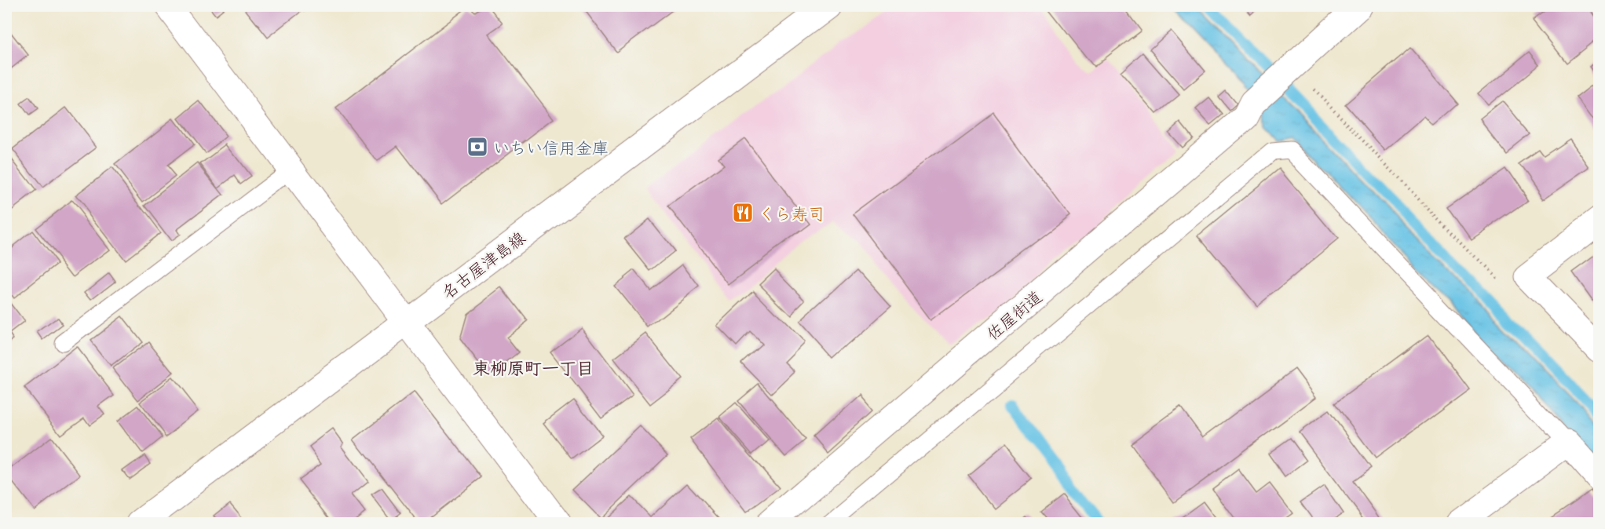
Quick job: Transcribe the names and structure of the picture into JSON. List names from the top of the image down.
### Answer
{
  "streets": {
    "street": ["名古屋津島線", "佐屋街道"]
  },
  "districts": ["東柳原町一丁目"],
  "places": {
    "bank": ["いちい信用金庫"],
    "restaurant": ["くら寿司"]
  }
}
